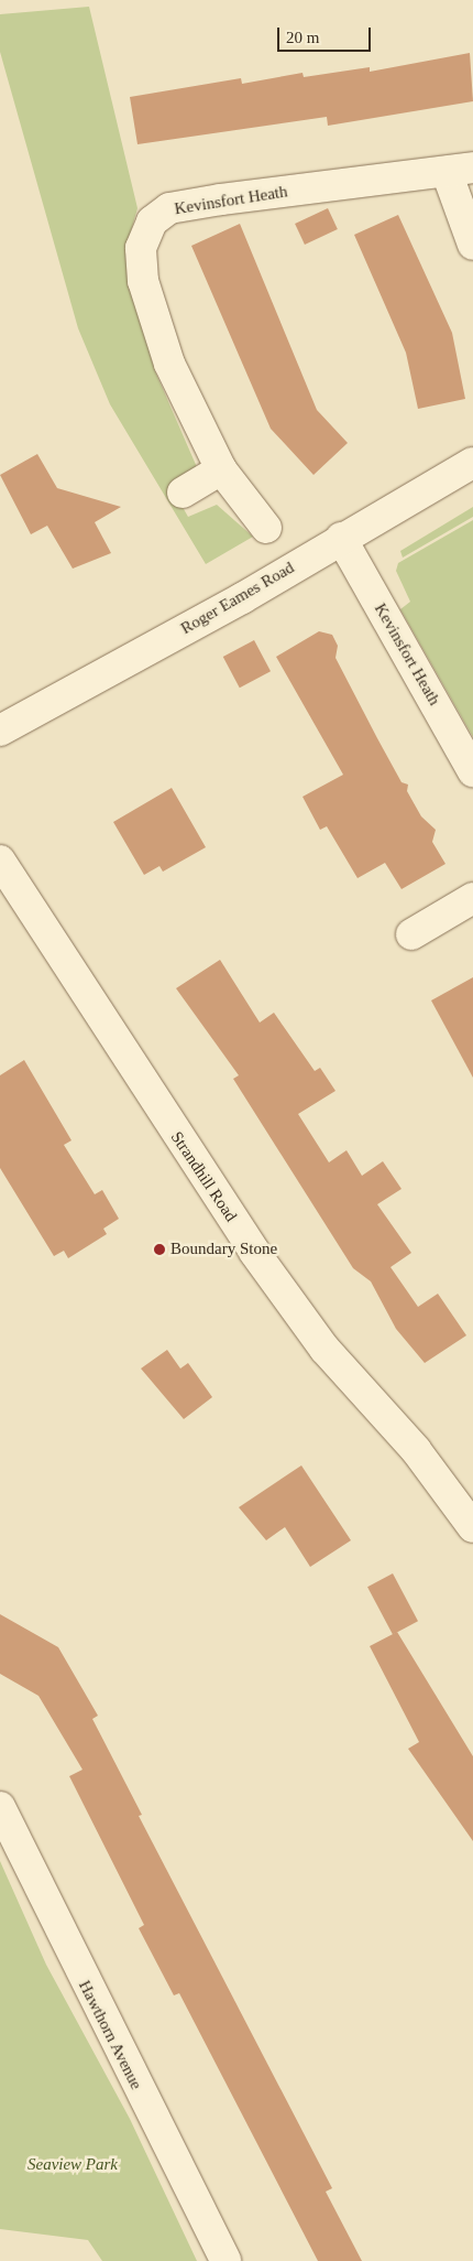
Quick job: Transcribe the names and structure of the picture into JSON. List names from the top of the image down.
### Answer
{
  "streets": {
    "street": [
      "Kevinsfort Heath",
      "Roger Eames Road",
      "Strandhill Road",
      "Hawthorn Avenue"
    ]
  },
  "crossings": [
    ["Kevinsfort Heath", "Roger Eames Road"]
  ],
  "parks": ["Seaview Park"],
  "places": ["Boundary Stone"],
  "scale_bar": "20 m"
}
